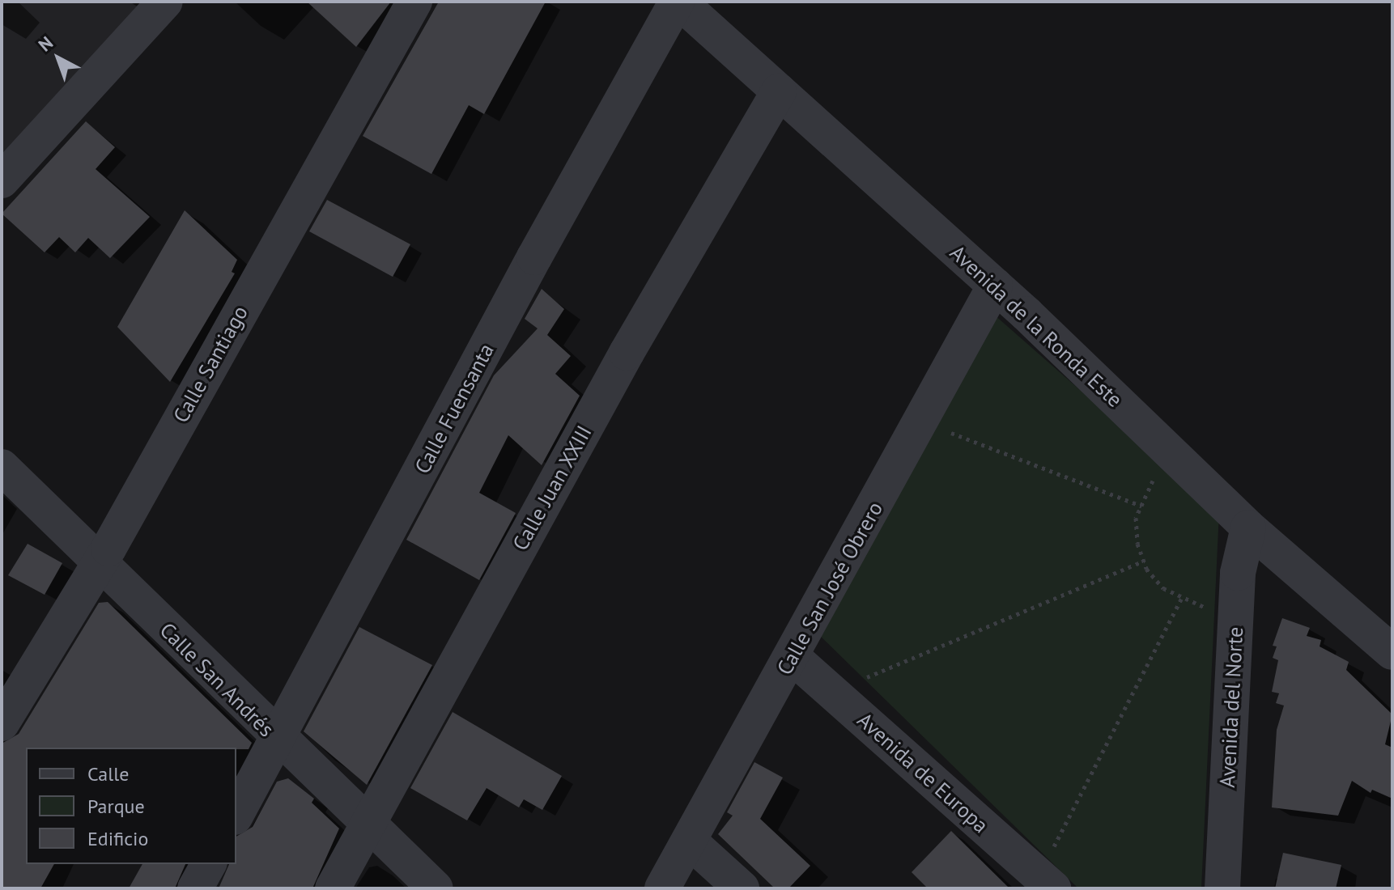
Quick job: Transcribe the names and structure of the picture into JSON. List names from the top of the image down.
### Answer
{
  "streets": {
    "street": [
      "Avenida de la Ronda Este",
      "Calle Santiago",
      "Calle Fuensanta",
      "Calle Juan XXIII",
      "Calle San José Obrero",
      "Calle San Andrés",
      "Avenida del Norte",
      "Avenida de Europa"
    ]
  },
  "crossings": [
    ["Avenida de la Ronda Este", "Calle Fuensanta"],
    ["Avenida de la Ronda Este", "Calle Juan XXIII"],
    ["Avenida de la Ronda Este", "Calle San José Obrero"],
    ["Avenida de la Ronda Este", "Avenida del Norte"],
    ["Calle Santiago", "Calle San Andrés"],
    ["Calle Fuensanta", "Calle San Andrés"],
    ["Calle Juan XXIII", "Calle San Andrés"],
    ["Calle San José Obrero", "Avenida de Europa"]
  ],
  "legend": ["Calle", "Parque", "Edificio"],
  "north": "top left"
}
